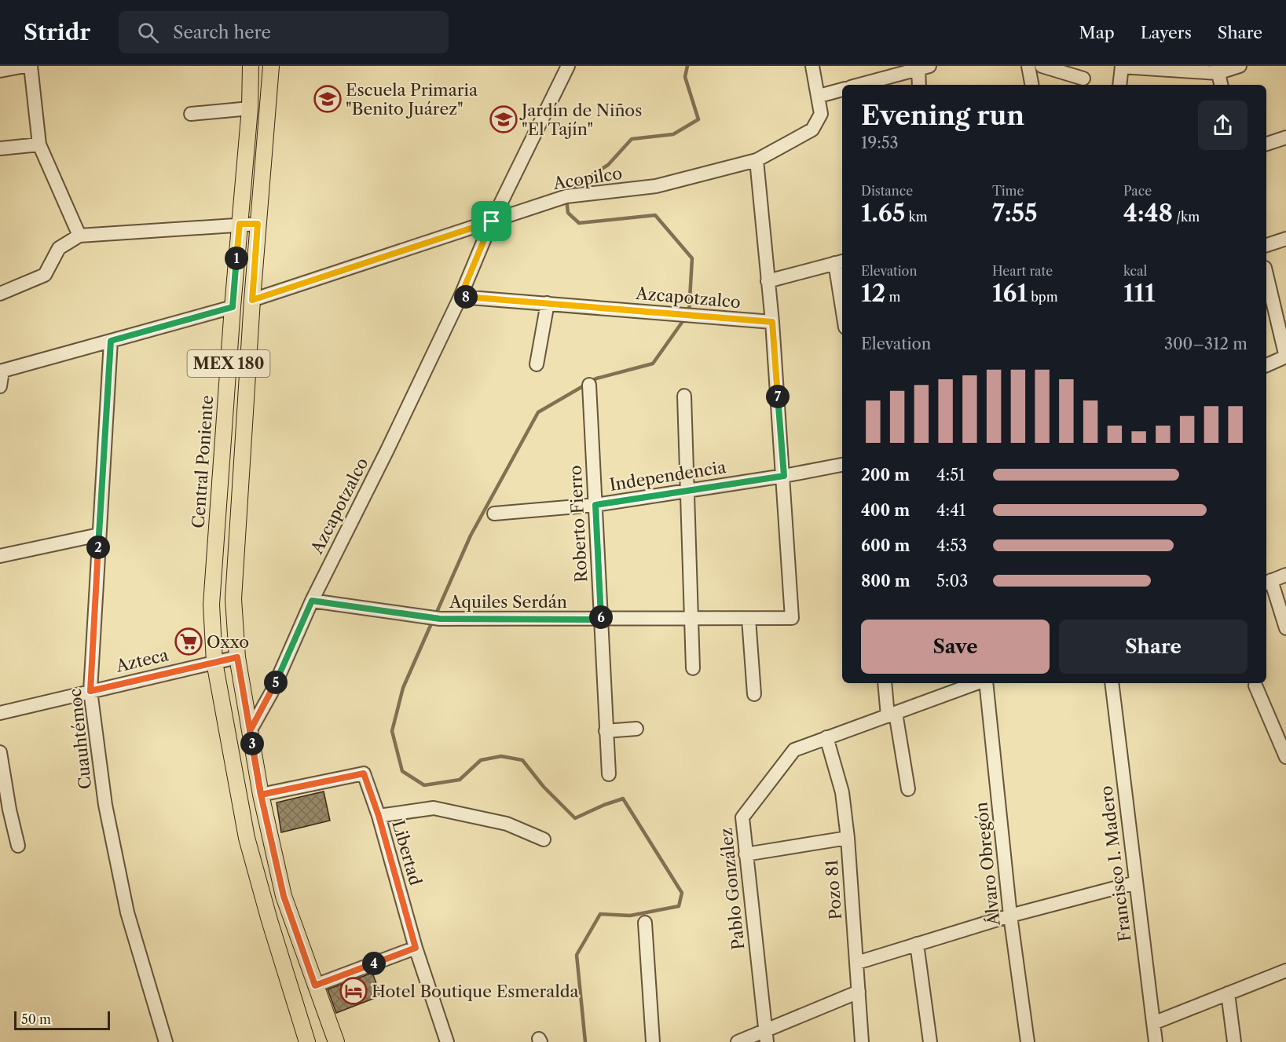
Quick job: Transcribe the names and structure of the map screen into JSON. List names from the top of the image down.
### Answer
{
  "streets": {
    "main road": ["MEX 180", "Central Poniente"],
    "street": [
      "Acopilco",
      "Azcapotzalco",
      "Independencia",
      "Roberto Fierro",
      "Aquiles Serdán",
      "Azteca",
      "Cuauhtémoc",
      "Libertad",
      "Álvaro Obregón",
      "Francisco I. Madero",
      "Pablo González",
      "Pozo 81"
    ]
  },
  "crossings": [
    ["Acopilco", "Azcapotzalco"],
    ["Acopilco", "MEX 180"],
    ["Azcapotzalco", "MEX 180"],
    ["Azcapotzalco", "Aquiles Serdán"],
    ["MEX 180", "Central Poniente"],
    ["MEX 180", "Azteca"],
    ["MEX 180", "Libertad"],
    ["Central Poniente", "Azteca"],
    ["Independencia", "Roberto Fierro"],
    ["Independencia", "Aquiles Serdán"],
    ["Roberto Fierro", "Aquiles Serdán"],
    ["Azteca", "Cuauhtémoc"],
    ["Pablo González", "Pozo 81"]
  ],
  "places": {
    "school or university": ["Escuela Primaria \"Benito Juárez\"", "Jardín de Niños \"El Tajín\""],
    "supermarket": ["Oxxo"],
    "hotel": ["Hotel Boutique Esmeralda"]
  },
  "scale_bar": "50 m",
  "page": {
    "header": "Stridr",
    "search": "Search here",
    "nav": ["Map", "Layers", "Share"],
    "heading": ["Evening run", "19:53"],
    "stats": [
      ["Distance", "1.65 km"],
      ["Time", "7:55"],
      ["Pace", "4:48 /km"],
      ["Elevation", "12 m"],
      ["Heart rate", "161 bpm"],
      ["kcal", "111"]
    ],
    "pins": [
      "1",
      "8",
      "7",
      "2",
      "6",
      "5",
      "3",
      "4"
    ],
    "chart": ["Elevation", "300–312 m"],
    "list": [
      {
        "name": "200 m",
        "note": "4:51"
      },
      {
        "name": "400 m",
        "note": "4:41"
      },
      {
        "name": "600 m",
        "note": "4:53"
      },
      {
        "name": "800 m",
        "note": "5:03"
      }
    ],
    "buttons": ["Save", "Share"],
    "scale": "50 m"
  }
}
